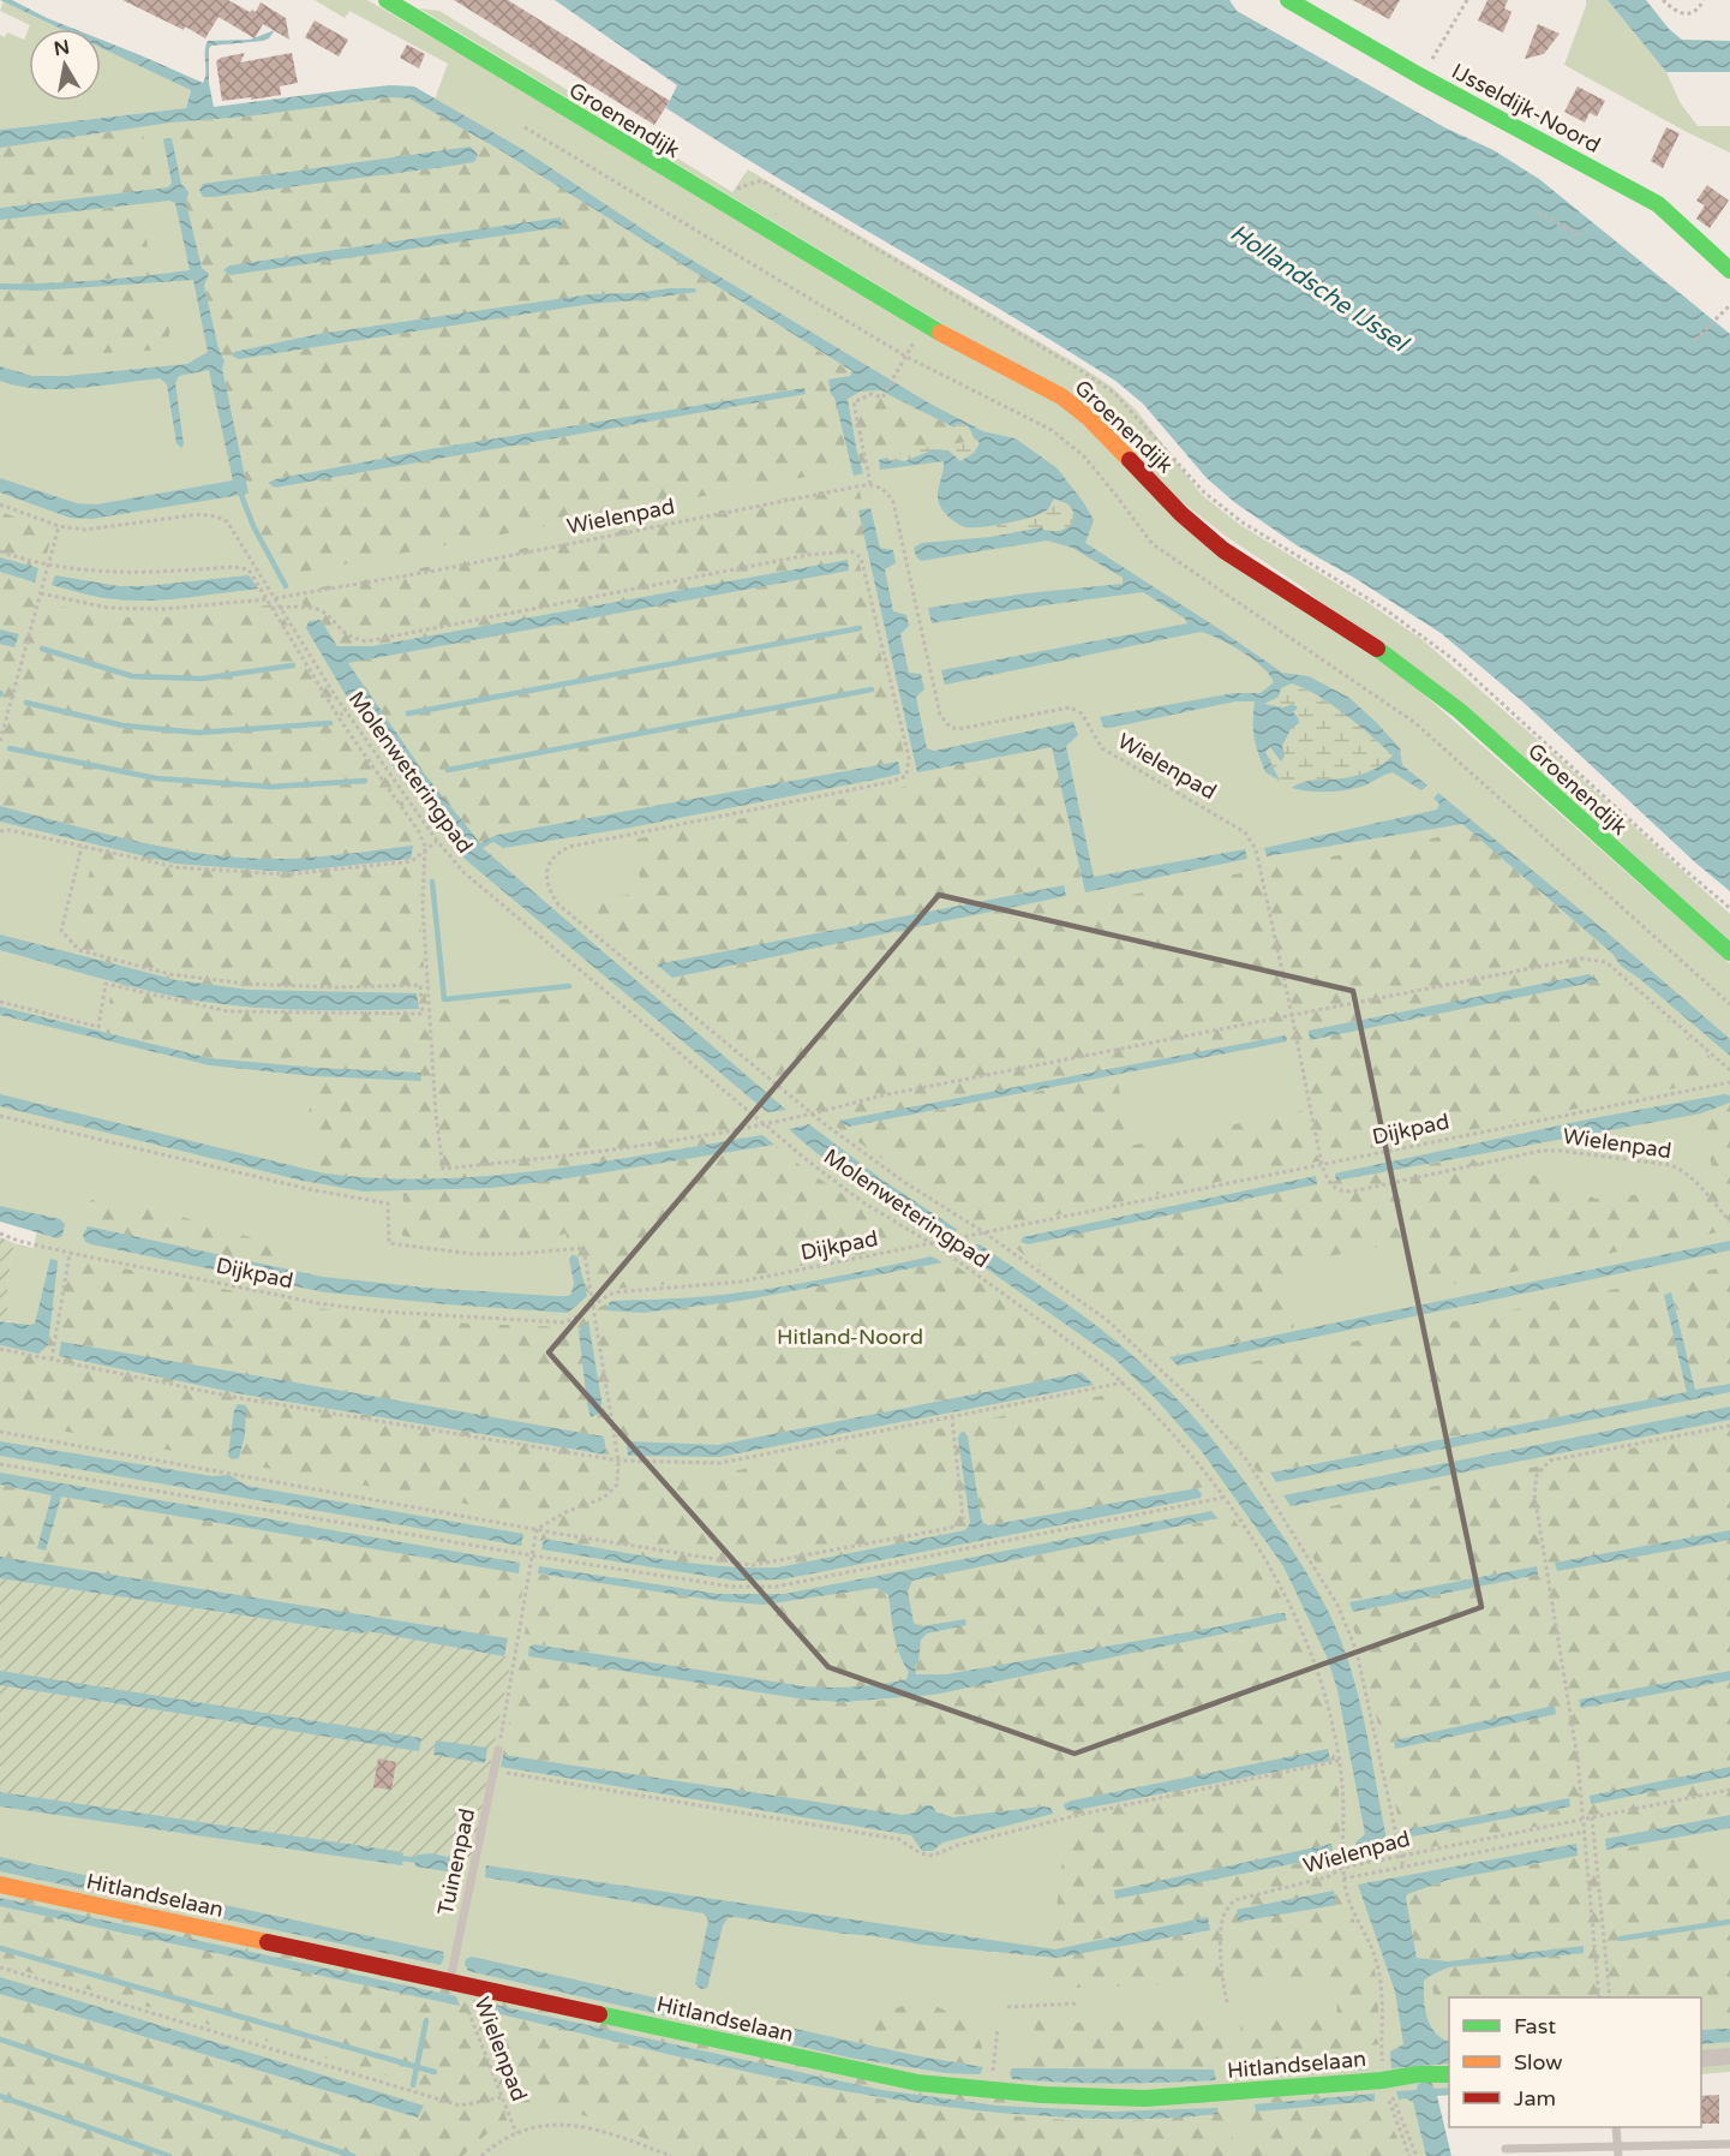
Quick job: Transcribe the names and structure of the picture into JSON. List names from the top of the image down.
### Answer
{
  "streets": {
    "street": ["IJsseldijk-Noord", "Groenendijk", "Hitlandselaan"],
    "lane": ["Tuinenpad"],
    "path": ["Wielenpad", "Molenweteringpad", "Dijkpad"]
  },
  "crossings": [
    ["Wielenpad", "Molenweteringpad"],
    ["Wielenpad", "Dijkpad"],
    ["Wielenpad", "Tuinenpad"],
    ["Wielenpad", "Hitlandselaan"],
    ["Molenweteringpad", "Dijkpad"],
    ["Molenweteringpad", "Hitlandselaan"],
    ["Tuinenpad", "Hitlandselaan"]
  ],
  "water": ["Hollandsche IJssel"],
  "parks": ["Hitland-Noord"],
  "legend": ["Fast", "Slow", "Jam"],
  "north": "top"
}
